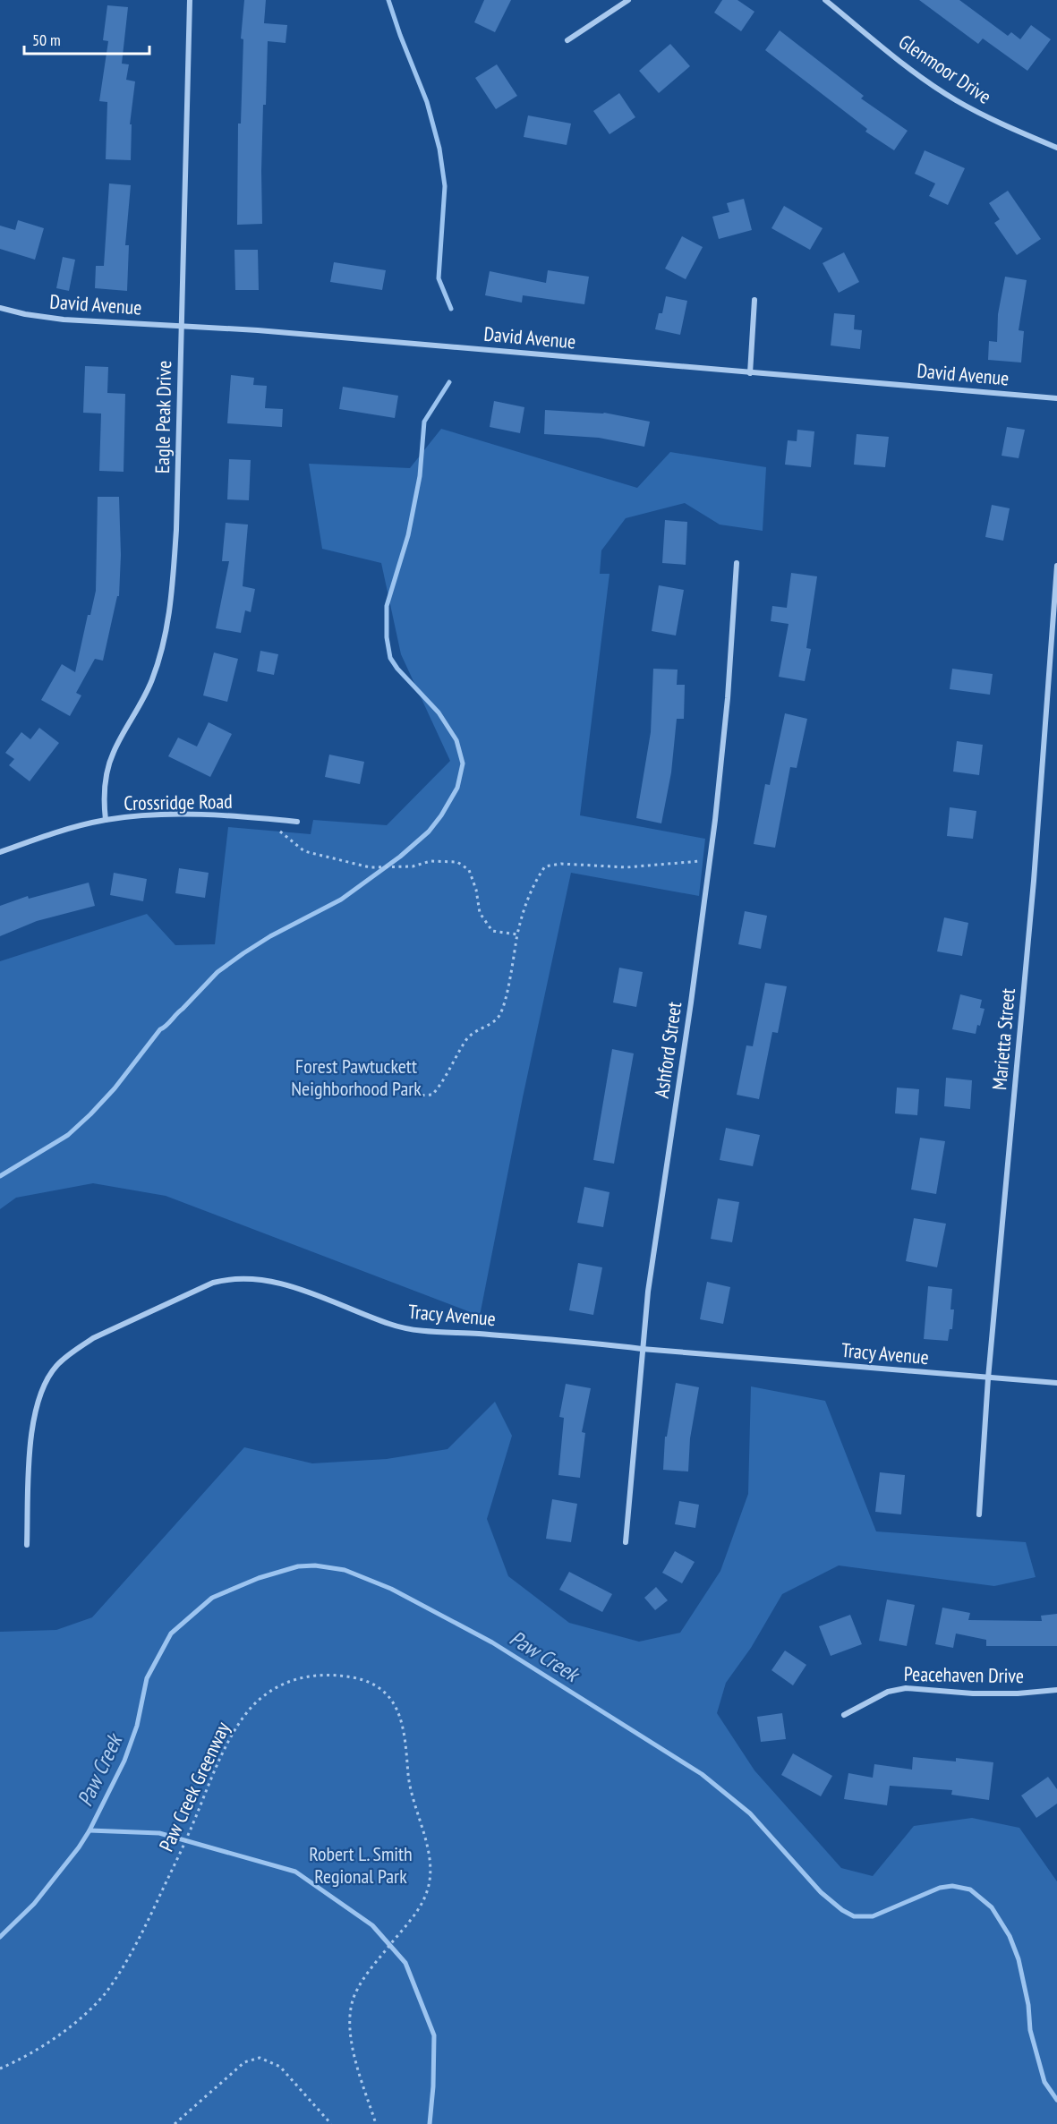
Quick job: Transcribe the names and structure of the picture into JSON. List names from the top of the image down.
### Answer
{
  "streets": {
    "street": [
      "Glenmoor Drive",
      "David Avenue",
      "Eagle Peak Drive",
      "Crossridge Road",
      "Marietta Street",
      "Ashford Street",
      "Tracy Avenue",
      "Peacehaven Drive"
    ],
    "path": ["Paw Creek Greenway"]
  },
  "crossings": [
    ["David Avenue", "Eagle Peak Drive"],
    ["Eagle Peak Drive", "Crossridge Road"],
    ["Marietta Street", "Tracy Avenue"],
    ["Ashford Street", "Tracy Avenue"]
  ],
  "water": ["Paw Creek"],
  "parks": ["Forest Pawtuckett Neighborhood Park", "Robert L. Smith Regional Park"],
  "scale_bar": "50 m"
}
